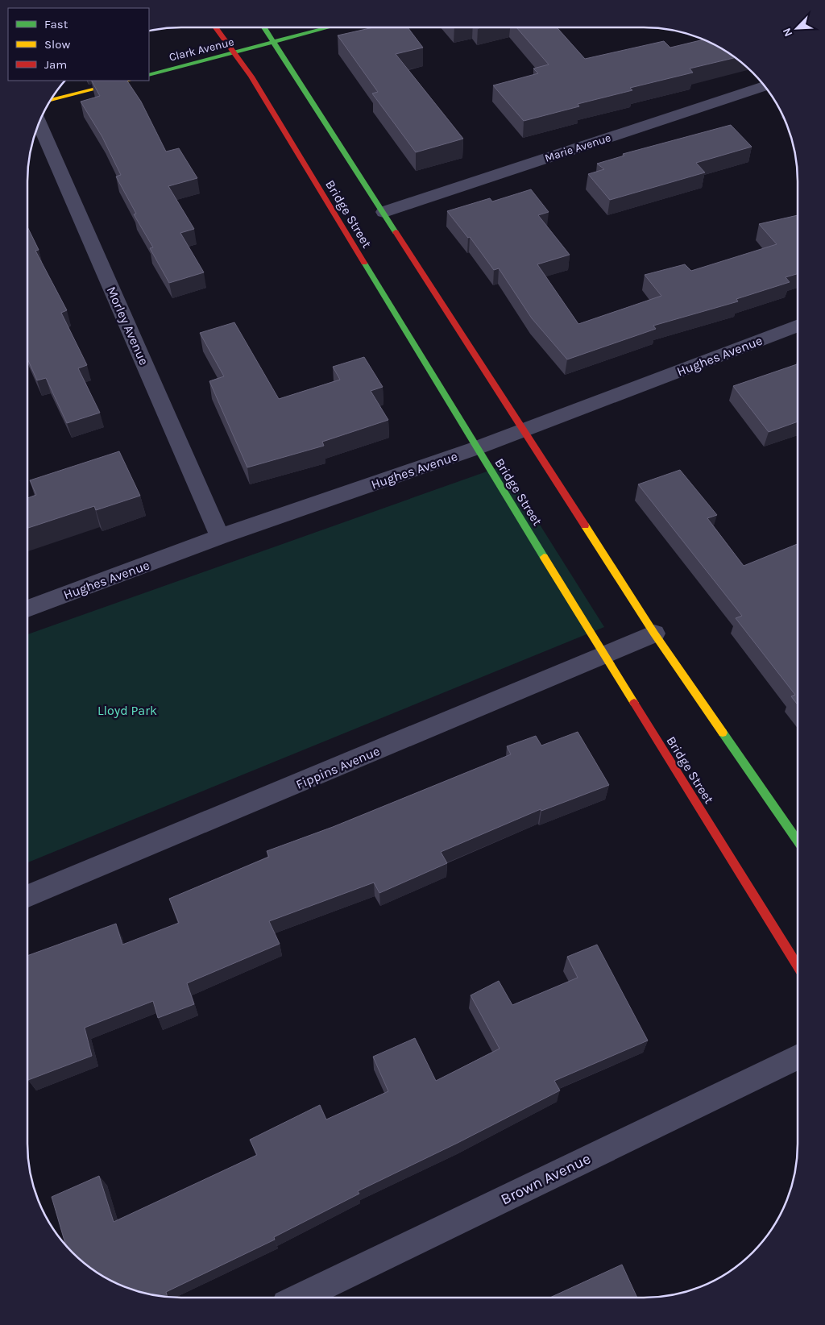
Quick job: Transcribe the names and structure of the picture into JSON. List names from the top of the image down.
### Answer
{
  "streets": {
    "main road": ["Clark Avenue", "Bridge Street"],
    "street": [
      "Marie Avenue",
      "Morley Avenue",
      "Hughes Avenue",
      "Fippins Avenue",
      "Brown Avenue"
    ]
  },
  "crossings": [
    ["Clark Avenue", "Bridge Street"],
    ["Bridge Street", "Hughes Avenue"],
    ["Bridge Street", "Fippins Avenue"],
    ["Morley Avenue", "Hughes Avenue"]
  ],
  "parks": ["Lloyd Park"],
  "legend": ["Fast", "Slow", "Jam"],
  "north": "bottom left"
}
